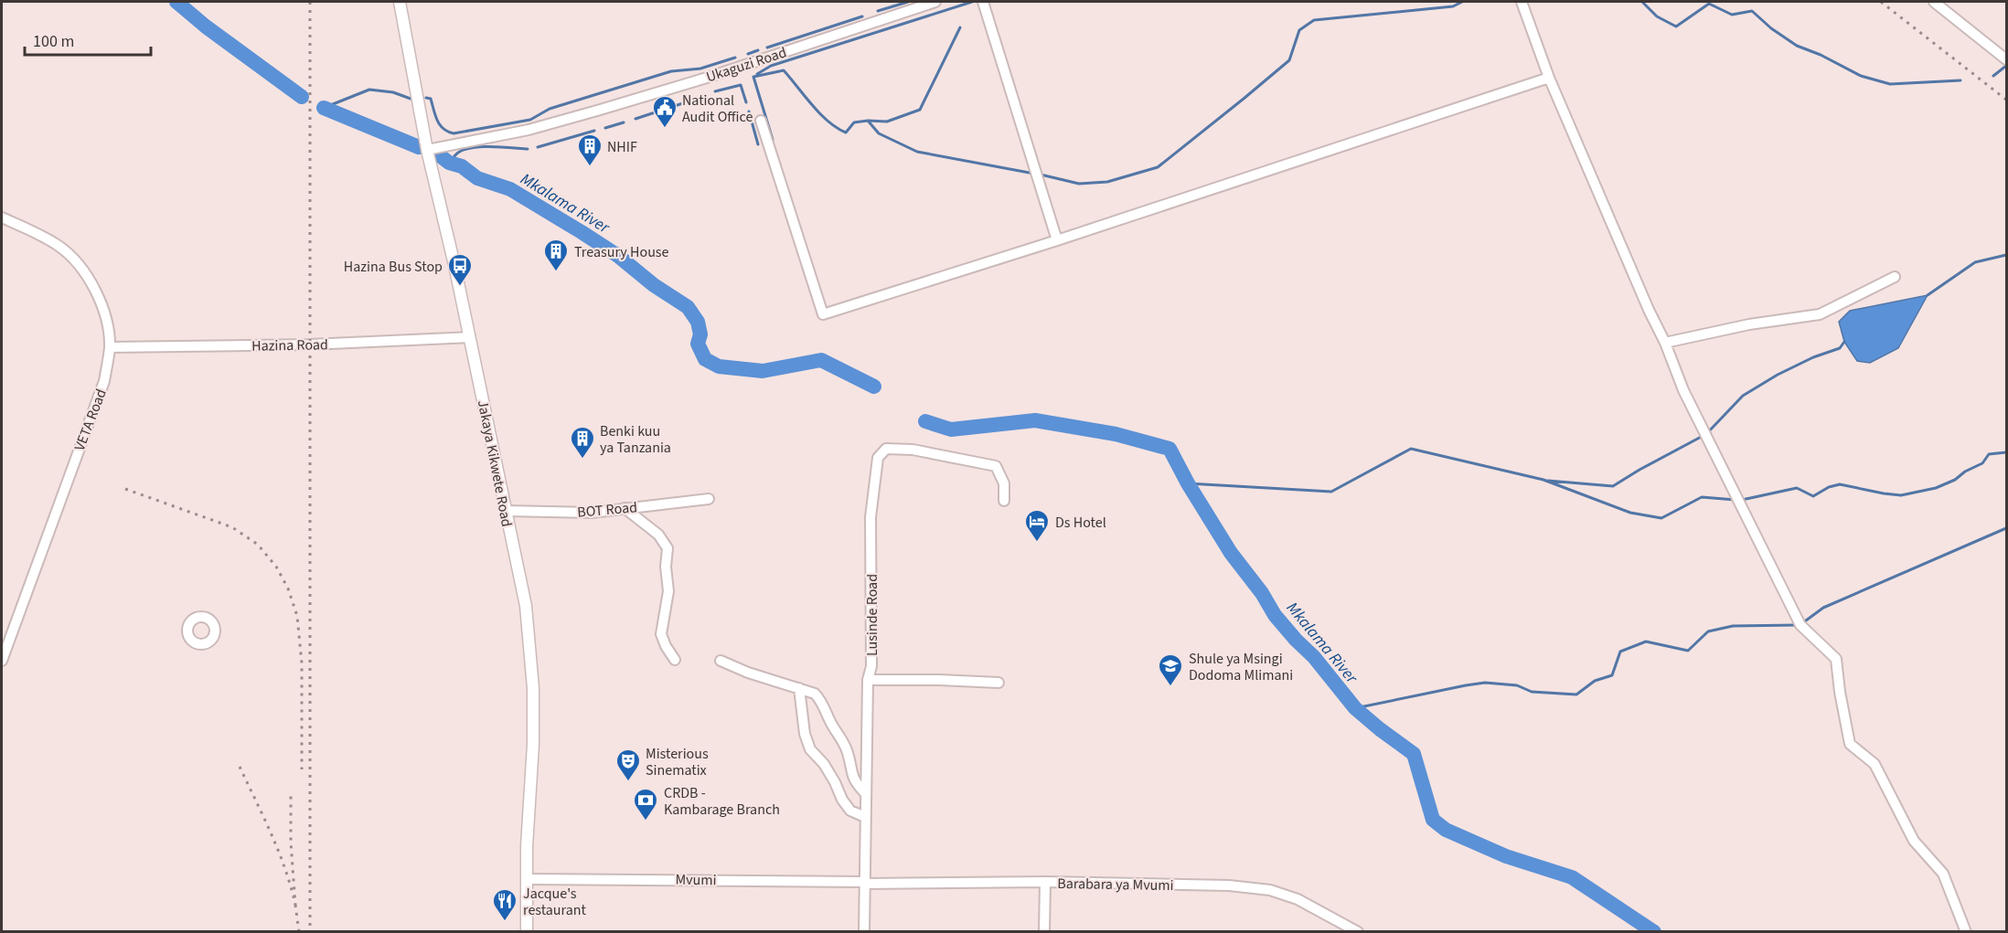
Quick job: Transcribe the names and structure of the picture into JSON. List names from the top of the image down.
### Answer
{
  "streets": {
    "main road": ["Jakaya Kikwete Road"],
    "street": [
      "Ukaguzi Road",
      "Hazina Road",
      "VETA Road",
      "BOT Road",
      "Lusinde Road",
      "Mvumi",
      "Barabara ya Mvumi"
    ]
  },
  "crossings": [
    ["Ukaguzi Road", "Jakaya Kikwete Road"],
    ["Hazina Road", "VETA Road"],
    ["Hazina Road", "Jakaya Kikwete Road"],
    ["Jakaya Kikwete Road", "BOT Road"],
    ["Jakaya Kikwete Road", "Mvumi"],
    ["Lusinde Road", "Mvumi"],
    ["Lusinde Road", "Barabara ya Mvumi"],
    ["Mvumi", "Barabara ya Mvumi"]
  ],
  "water": ["Mkalama River"],
  "places": {
    "public building": ["National Audit Office"],
    "building": ["NHIF", "Treasury House", "Benki kuu ya Tanzania"],
    "bus stop": ["Hazina Bus Stop"],
    "hotel": ["Ds Hotel"],
    "school or university": ["Shule ya Msingi Dodoma Mlimani"],
    "theatre": ["Misterious Sinematix"],
    "bank": ["CRDB - Kambarage Branch"],
    "restaurant": ["Jacque's restaurant"]
  },
  "scale_bar": "100 m"
}
